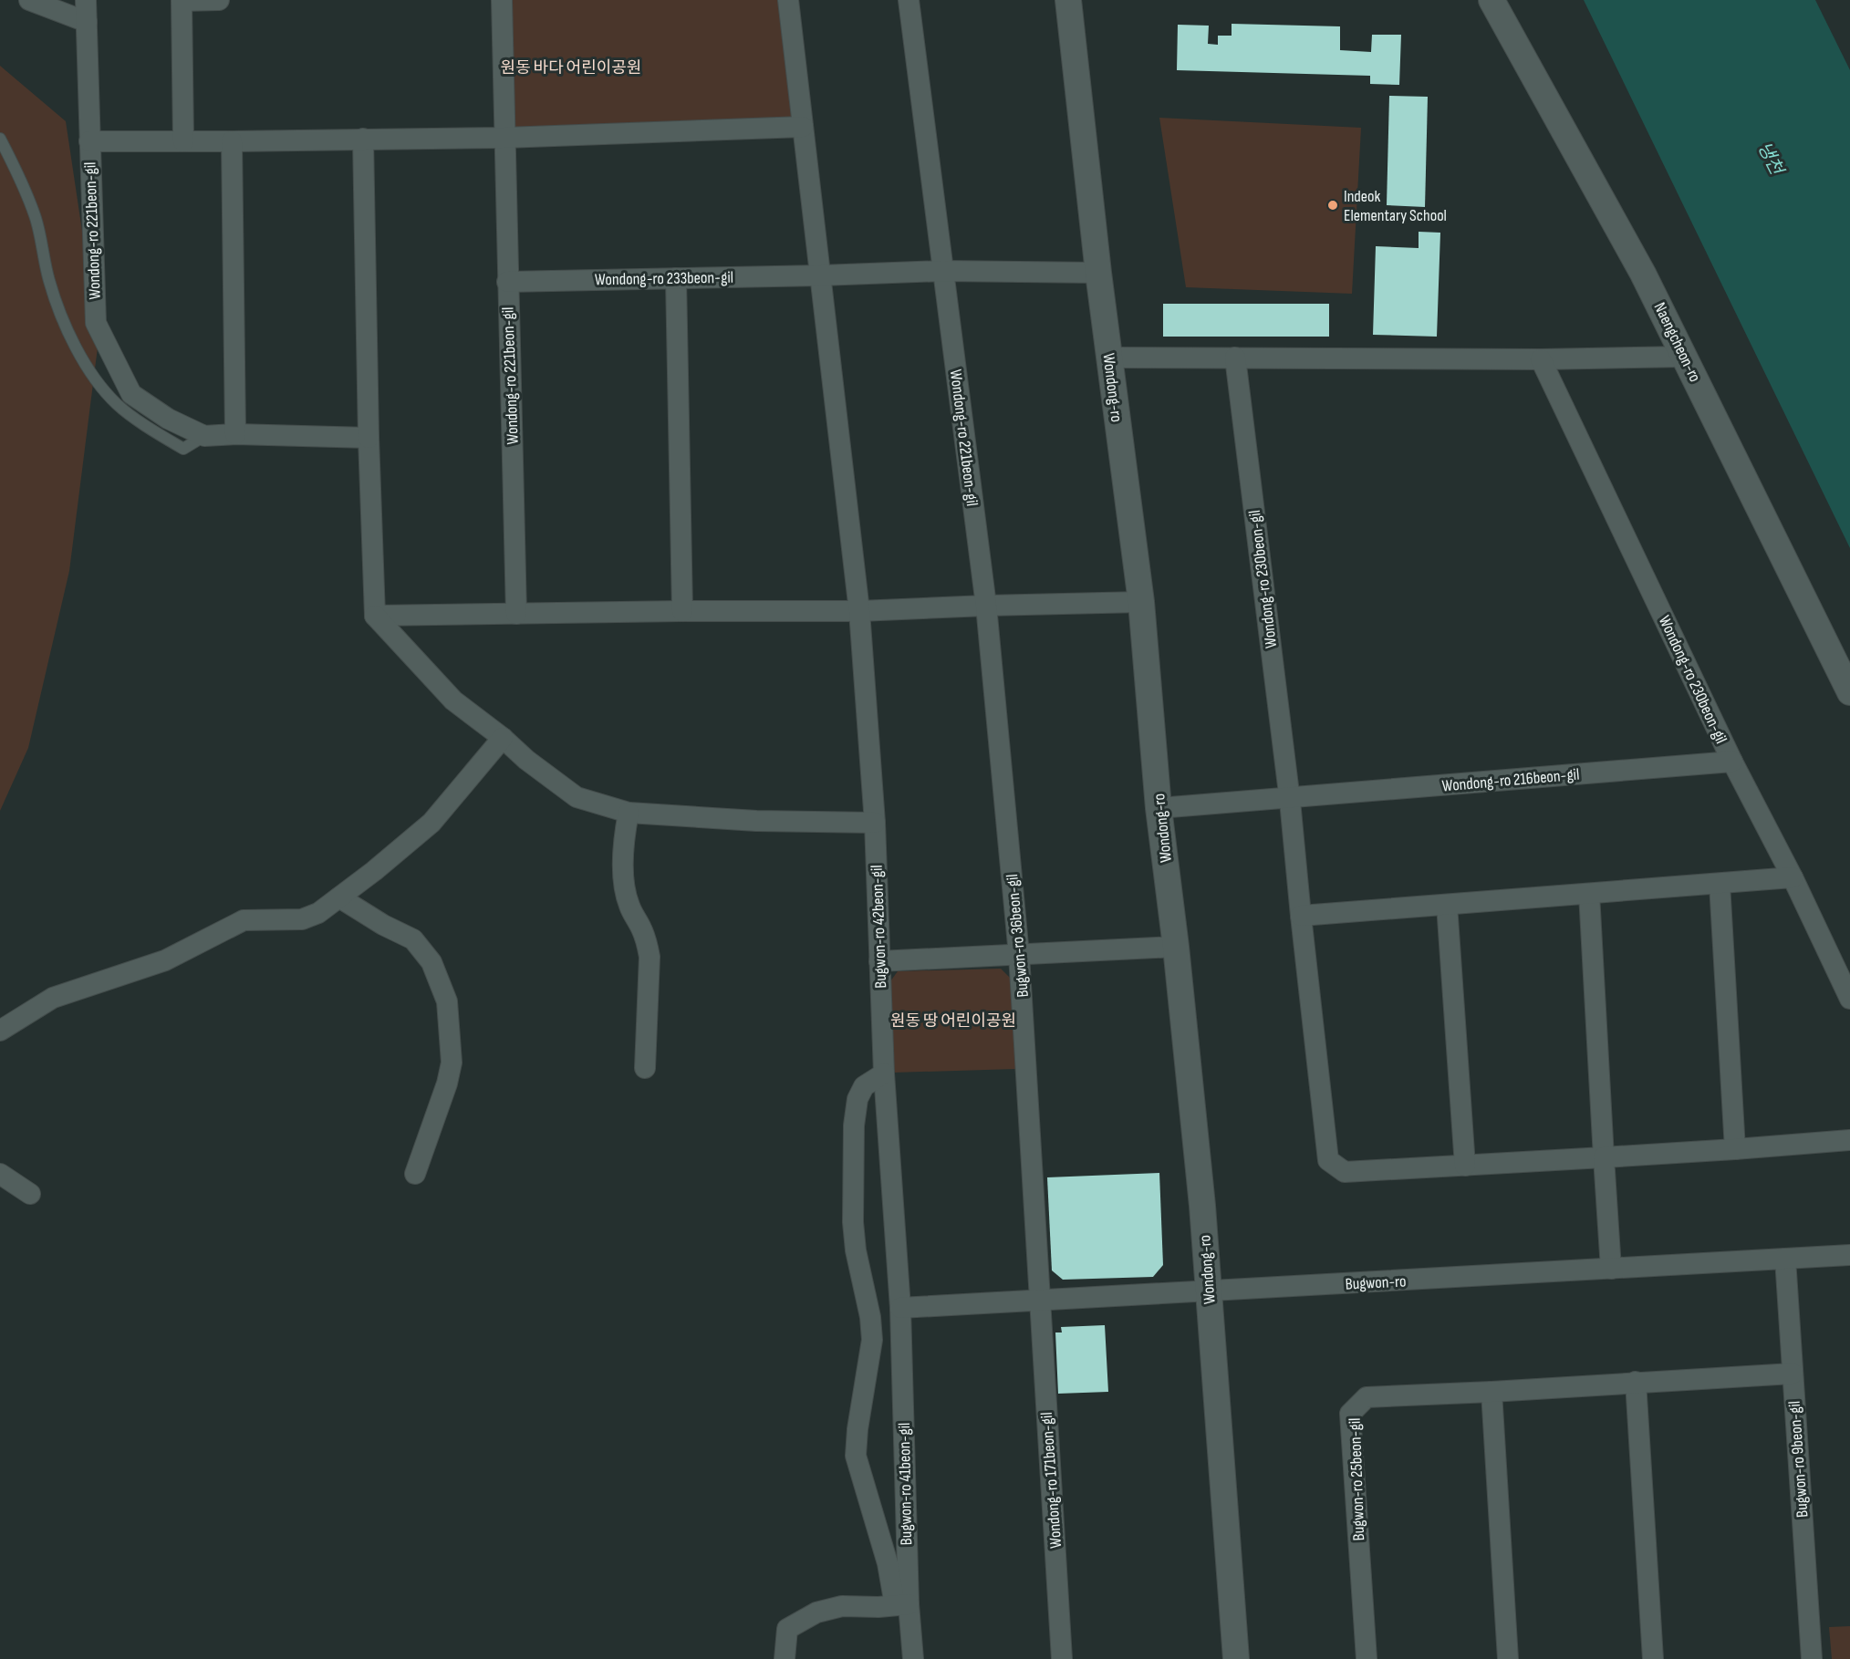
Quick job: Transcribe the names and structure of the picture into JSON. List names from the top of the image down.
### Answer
{
  "streets": {
    "street": [
      "Wondong-ro 221beon-gil",
      "Wondong-ro 233beon-gil",
      "Naengcheon-ro",
      "Wondong-ro",
      "Wondong-ro 230beon-gil",
      "Wondong-ro 216beon-gil",
      "Bugwon-ro 42beon-gil",
      "Bugwon-ro 36beon-gil",
      "Bugwon-ro",
      "Bugwon-ro 9beon-gil",
      "Bugwon-ro 25beon-gil",
      "Wondong-ro 171beon-gil",
      "Bugwon-ro 41beon-gil"
    ]
  },
  "crossings": [
    ["Wondong-ro 221beon-gil", "Wondong-ro 233beon-gil"],
    ["Wondong-ro 221beon-gil", "Bugwon-ro 36beon-gil"],
    ["Wondong-ro 233beon-gil", "Wondong-ro"],
    ["Wondong-ro", "Wondong-ro 216beon-gil"],
    ["Wondong-ro", "Bugwon-ro"],
    ["Wondong-ro 230beon-gil", "Wondong-ro 216beon-gil"],
    ["Bugwon-ro 42beon-gil", "Bugwon-ro"],
    ["Bugwon-ro 42beon-gil", "Bugwon-ro 41beon-gil"],
    ["Bugwon-ro 36beon-gil", "Bugwon-ro"],
    ["Bugwon-ro 36beon-gil", "Wondong-ro 171beon-gil"],
    ["Bugwon-ro", "Bugwon-ro 9beon-gil"],
    ["Bugwon-ro", "Wondong-ro 171beon-gil"],
    ["Bugwon-ro", "Bugwon-ro 41beon-gil"],
    ["Bugwon-ro 9beon-gil", "Bugwon-ro 25beon-gil"]
  ],
  "water": ["냉천"],
  "parks": ["원동 바다 어린이공원", "원동 땅 어린이공원"],
  "places": ["Indeok Elementary School"]
}
